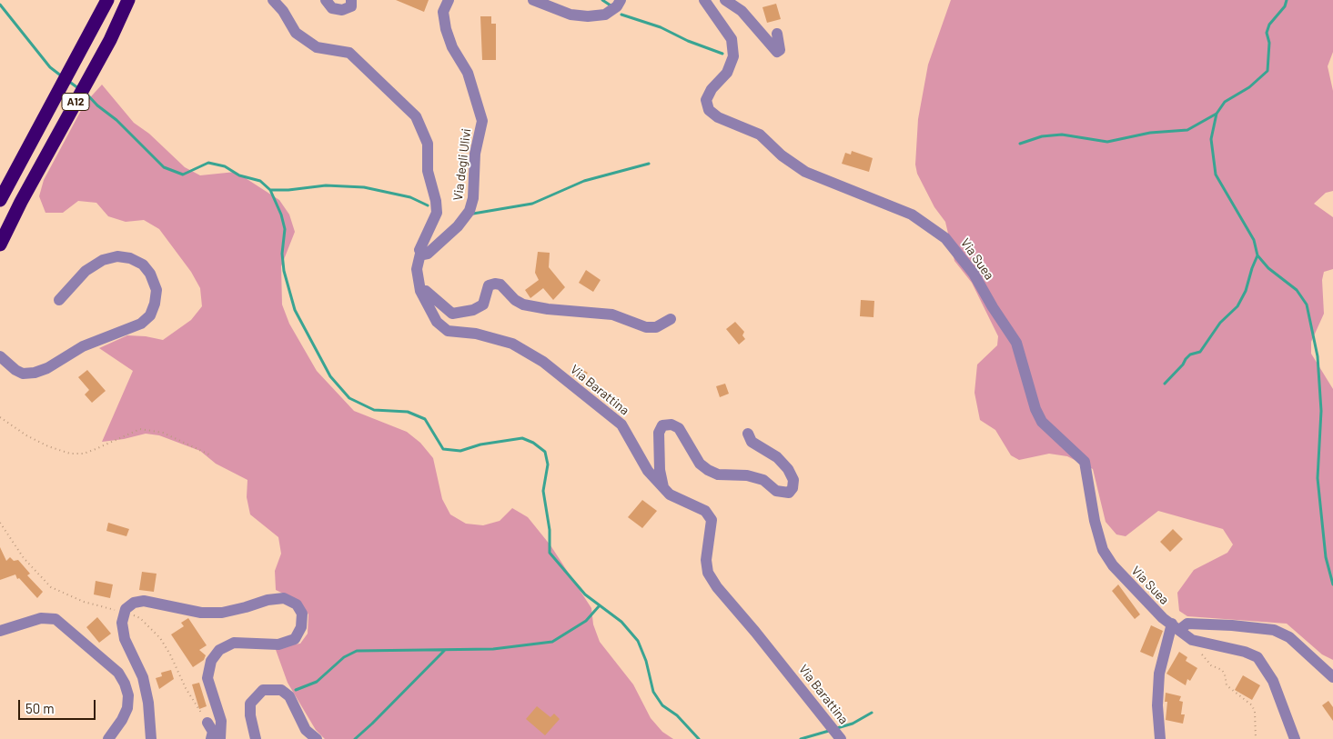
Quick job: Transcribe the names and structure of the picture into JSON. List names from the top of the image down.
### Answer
{
  "streets": {
    "highway": ["A12"],
    "street": ["Via degli Ulivi", "Via Suea", "Via Barattina"]
  },
  "crossings": [
    ["Via degli Ulivi", "Via Barattina"]
  ],
  "scale_bar": "50 m"
}
